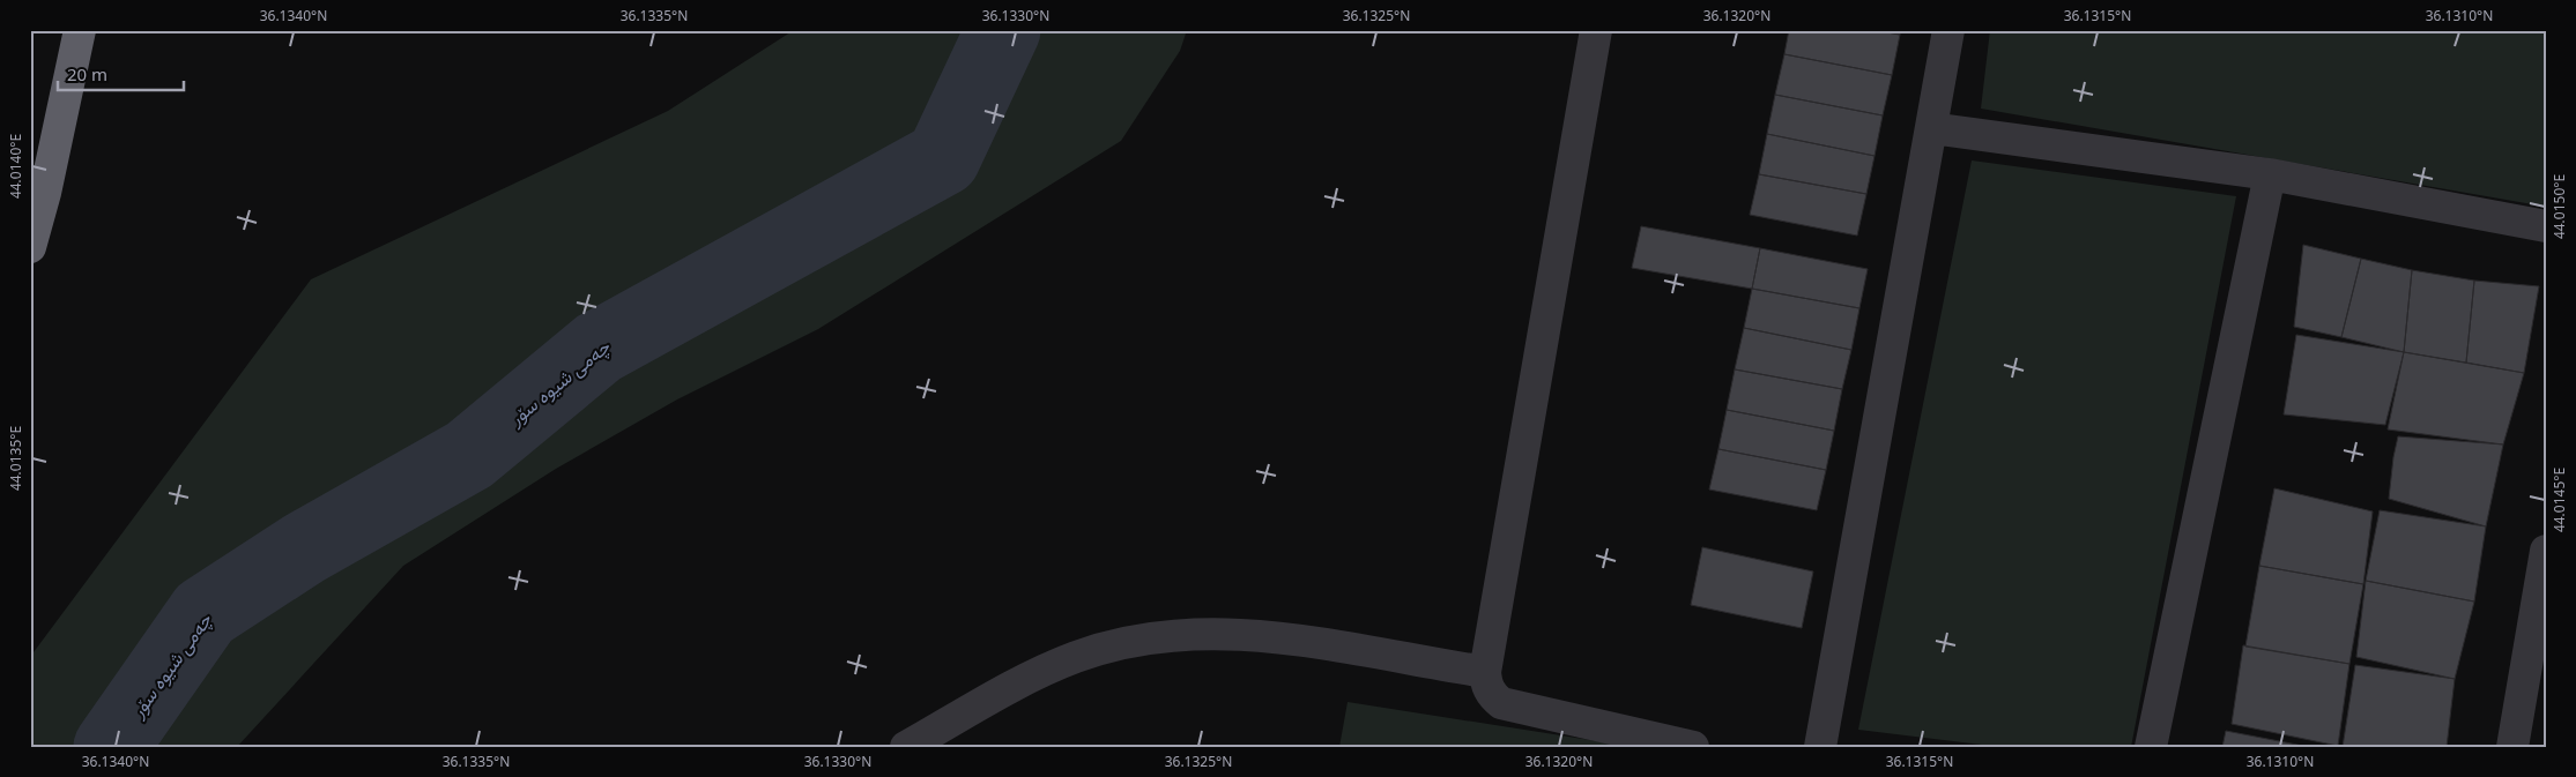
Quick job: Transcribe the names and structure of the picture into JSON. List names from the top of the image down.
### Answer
{
  "water": ["چەمی شیوە سۆر"],
  "scale_bar": "20 m",
  "coordinates": [
    "36.1340°N",
    "36.1335°N",
    "36.1330°N",
    "36.1325°N",
    "36.1320°N",
    "36.1315°N",
    "36.1310°N",
    "44.0140°E",
    "44.0150°E",
    "44.0135°E",
    "44.0145°E"
  ]
}
